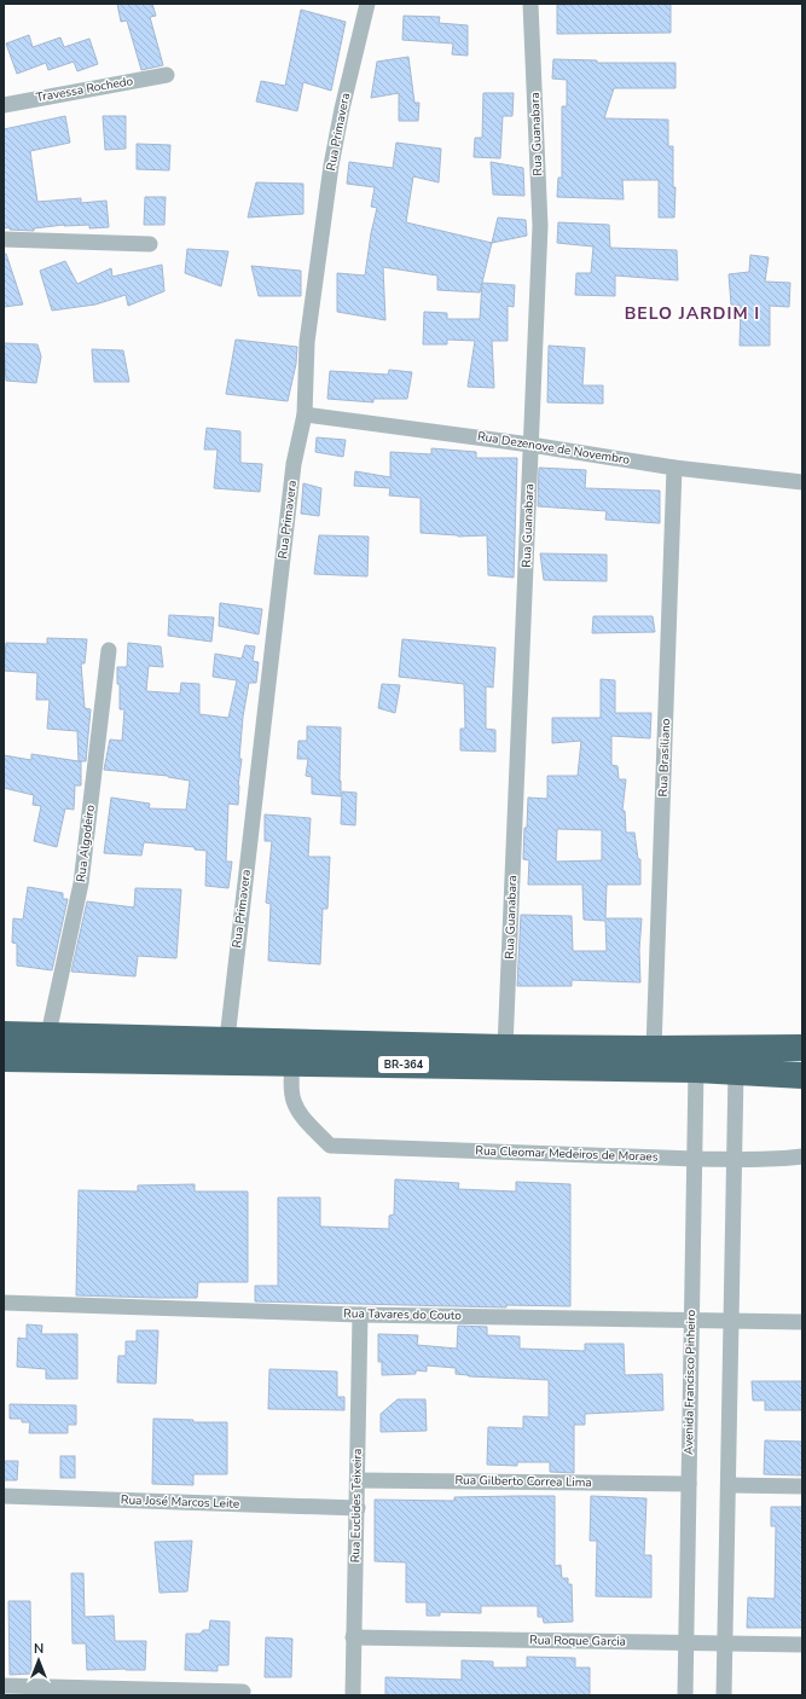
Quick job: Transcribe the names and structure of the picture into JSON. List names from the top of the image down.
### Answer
{
  "streets": {
    "highway": ["BR-364"],
    "street": [
      "Travessa Rochedo",
      "Rua Primavera",
      "Rua Guanabara",
      "Rua Dezenove de Novembro",
      "Rua Brasiliano",
      "Rua Algodeiro",
      "Rua Cleomar Medeiros de Moraes",
      "Rua Tavares do Couto",
      "Avenida Francisco Pinheiro",
      "Rua Gilberto Correa Lima",
      "Rua José Marcos Leite",
      "Rua Euclides Teixeira",
      "Rua Roque Garcia"
    ]
  },
  "crossings": [
    ["Rua Primavera", "Rua Dezenove de Novembro"],
    ["Rua Primavera", "BR-364"],
    ["Rua Guanabara", "Rua Dezenove de Novembro"],
    ["Rua Guanabara", "BR-364"],
    ["Rua Dezenove de Novembro", "Rua Brasiliano"],
    ["Rua Brasiliano", "BR-364"],
    ["Rua Algodeiro", "BR-364"],
    ["BR-364", "Rua Cleomar Medeiros de Moraes"],
    ["BR-364", "Avenida Francisco Pinheiro"],
    ["Rua Cleomar Medeiros de Moraes", "Avenida Francisco Pinheiro"],
    ["Rua Tavares do Couto", "Avenida Francisco Pinheiro"],
    ["Rua Tavares do Couto", "Rua Euclides Teixeira"],
    ["Avenida Francisco Pinheiro", "Rua Gilberto Correa Lima"],
    ["Avenida Francisco Pinheiro", "Rua Roque Garcia"],
    ["Rua Gilberto Correa Lima", "Rua Euclides Teixeira"],
    ["Rua José Marcos Leite", "Rua Euclides Teixeira"],
    ["Rua Euclides Teixeira", "Rua Roque Garcia"]
  ],
  "districts": ["BELO JARDIM I"],
  "north": "top"
}
